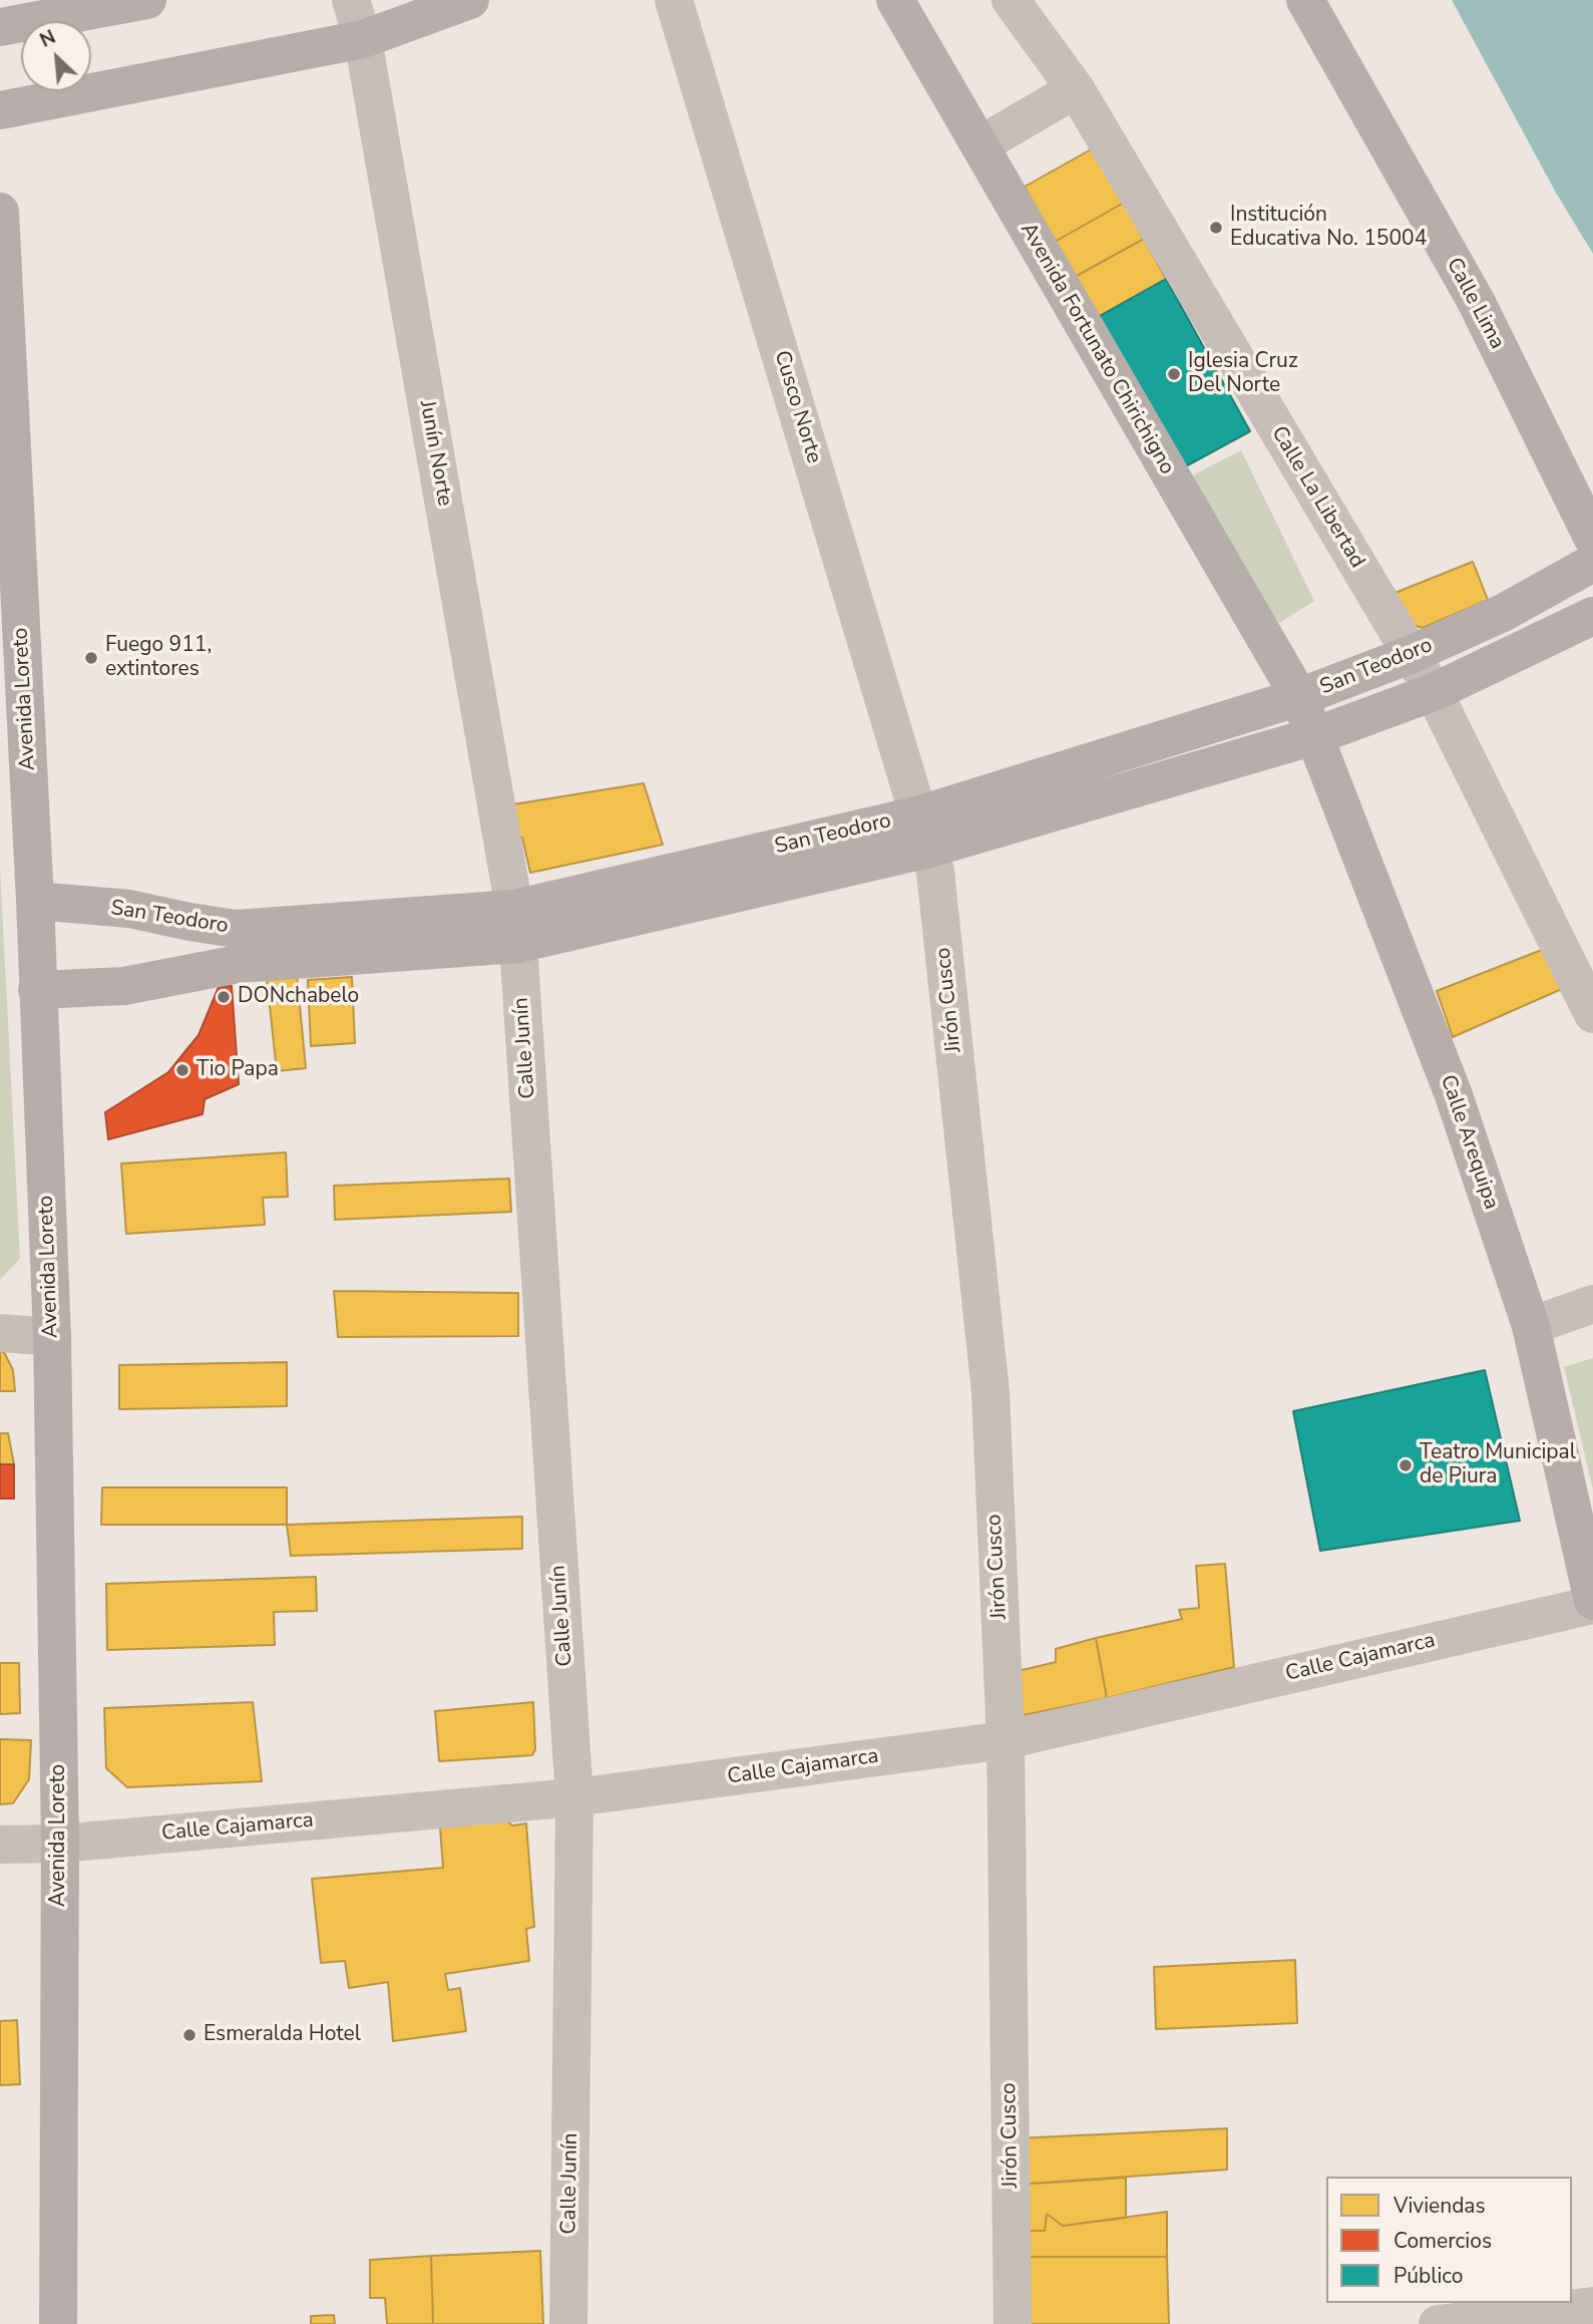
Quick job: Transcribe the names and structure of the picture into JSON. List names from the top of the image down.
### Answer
{
  "streets": {
    "street": [
      "Calle Lima",
      "Avenida Fortunato Chirichigno",
      "Cusco Norte",
      "Junín Norte",
      "Calle La Libertad",
      "San Teodoro",
      "Avenida Loreto",
      "Jirón Cusco",
      "Calle Junín",
      "Calle Arequipa",
      "Calle Cajamarca"
    ]
  },
  "crossings": [
    ["Avenida Fortunato Chirichigno", "San Teodoro"],
    ["Avenida Fortunato Chirichigno", "Calle Arequipa"],
    ["Cusco Norte", "San Teodoro"],
    ["Cusco Norte", "Jirón Cusco"],
    ["Junín Norte", "San Teodoro"],
    ["Junín Norte", "Calle Junín"],
    ["Calle La Libertad", "San Teodoro"],
    ["San Teodoro", "Avenida Loreto"],
    ["San Teodoro", "Jirón Cusco"],
    ["San Teodoro", "Calle Junín"],
    ["San Teodoro", "Calle Arequipa"],
    ["Avenida Loreto", "Calle Cajamarca"],
    ["Jirón Cusco", "Calle Cajamarca"],
    ["Calle Junín", "Calle Cajamarca"],
    ["Calle Arequipa", "Calle Cajamarca"]
  ],
  "places": [
    "Institución Educativa No. 15004",
    "Iglesia Cruz Del Norte",
    "Fuego 911, extintores",
    "DONchabelo",
    "Tio Papa",
    "Teatro Municipal de Piura",
    "Esmeralda Hotel"
  ],
  "legend": ["Viviendas", "Comercios", "Público"],
  "north": "top left"
}
